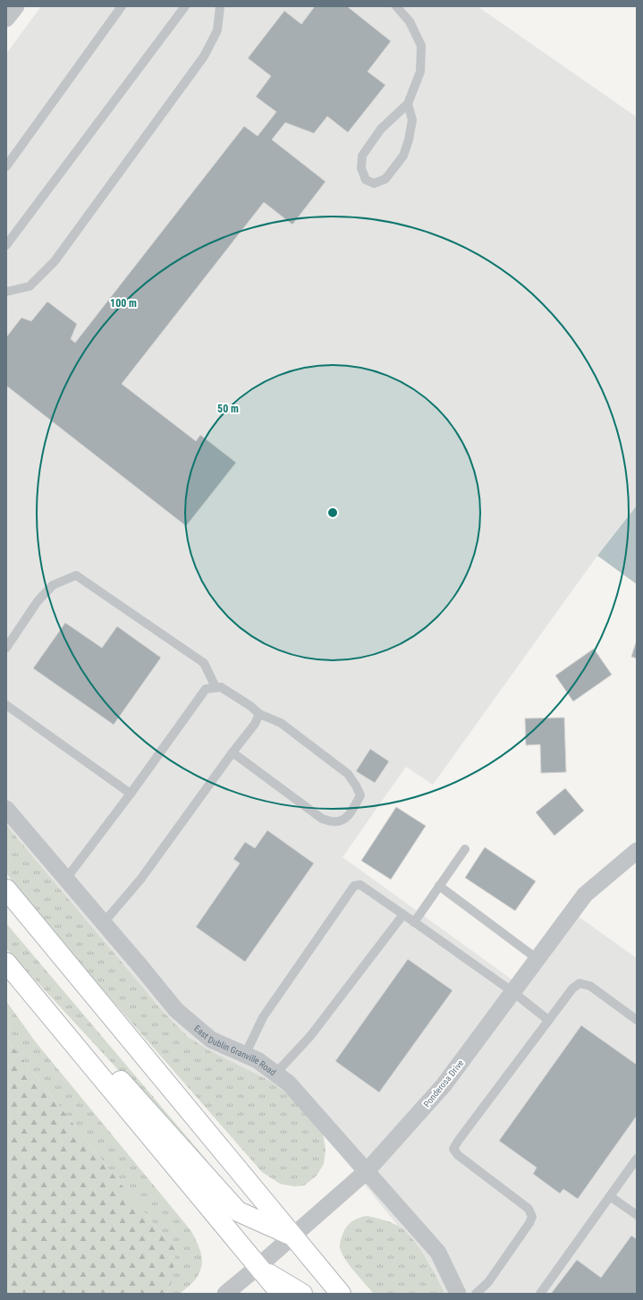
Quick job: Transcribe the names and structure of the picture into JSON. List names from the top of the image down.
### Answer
{
  "streets": {
    "street": ["East Dublin Granville Road", "Ponderosa Drive"]
  },
  "crossings": [
    ["East Dublin Granville Road", "Ponderosa Drive"]
  ],
  "rings": ["100 m", "50 m"]
}
